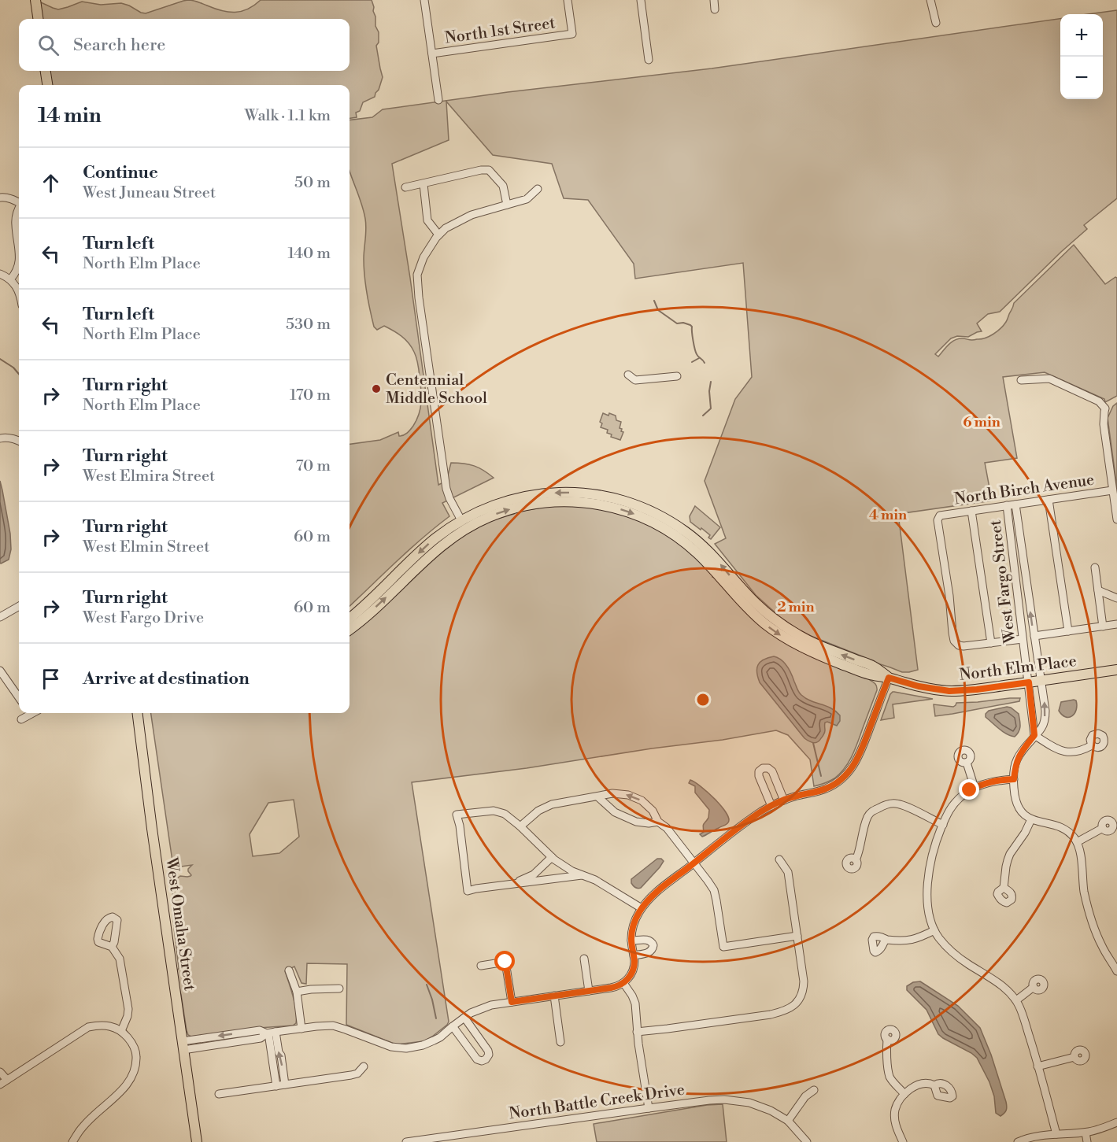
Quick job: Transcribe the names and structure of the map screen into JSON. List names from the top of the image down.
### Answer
{
  "streets": {
    "main road": ["North Elm Place", "West Omaha Street"],
    "street": [
      "North 1st Street",
      "North Birch Avenue",
      "West Fargo Street",
      "North Battle Creek Drive"
    ]
  },
  "crossings": [
    ["North Birch Avenue", "West Fargo Street"],
    ["West Fargo Street", "North Elm Place"]
  ],
  "places": ["Centennial Middle School"],
  "page": {
    "map_buttons": ["+", "−"],
    "search": "Search here",
    "heading": ["14 min", "Walk · 1.1 km"],
    "list": [
      ["Continue", "West Juneau Street", "50 m"],
      ["Turn left", "North Elm Place", "140 m"],
      ["Turn left", "North Elm Place", "530 m"],
      ["Turn right", "North Elm Place", "170 m"],
      ["Turn right", "West Elmira Street", "70 m"],
      ["Turn right", "West Elmin Street", "60 m"],
      ["Turn right", "West Fargo Drive", "60 m"],
      "Arrive at destination"
    ]
  },
  "rings": ["6 min", "4 min", "2 min"]
}
